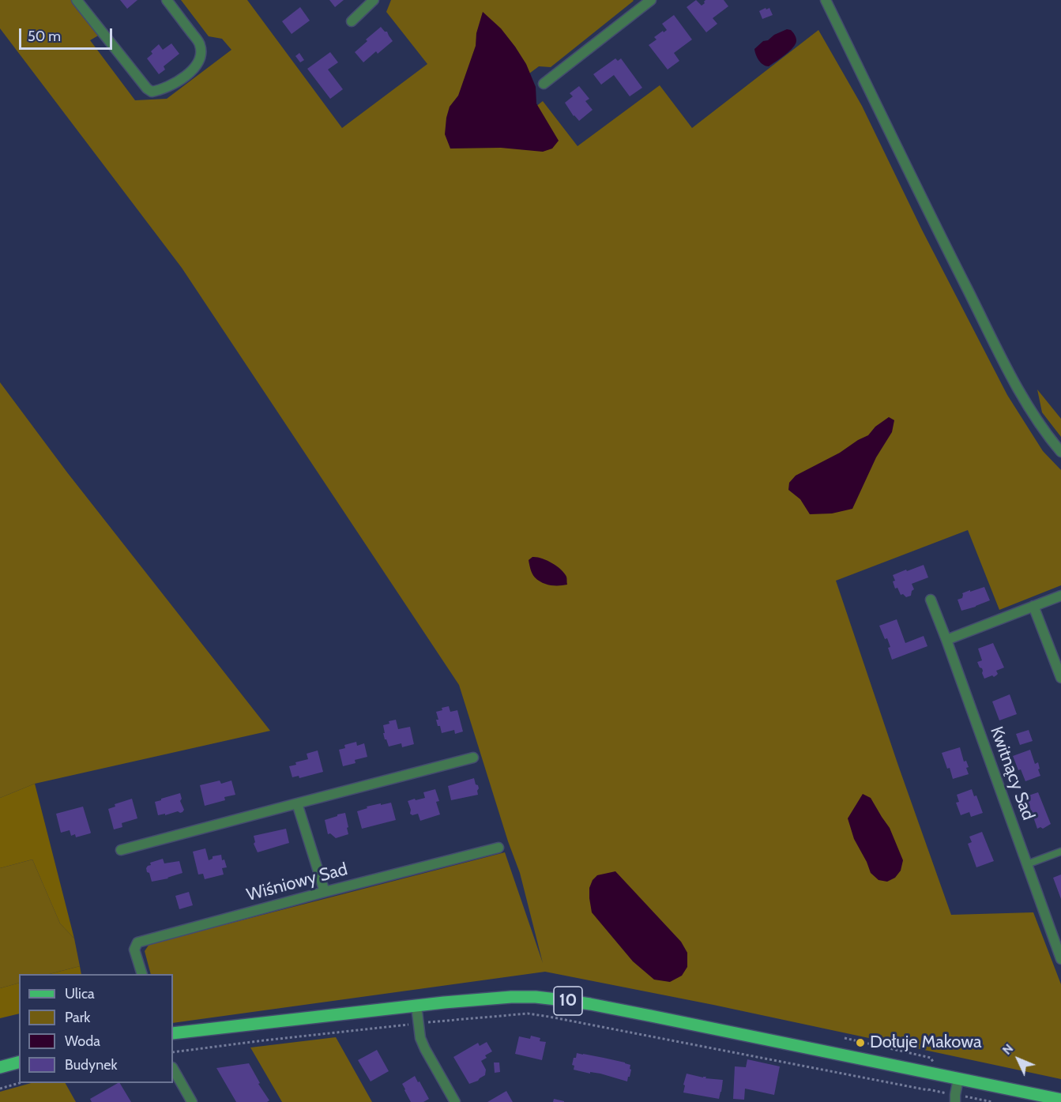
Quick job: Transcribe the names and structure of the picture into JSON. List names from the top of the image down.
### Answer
{
  "streets": {
    "main road": ["10"],
    "street": ["Kwitnący Sad", "Wiśniowy Sad"]
  },
  "places": ["Dołuje Makowa"],
  "legend": [
    "Ulica",
    "Park",
    "Woda",
    "Budynek"
  ],
  "scale_bar": "50 m",
  "north": "top left"
}
